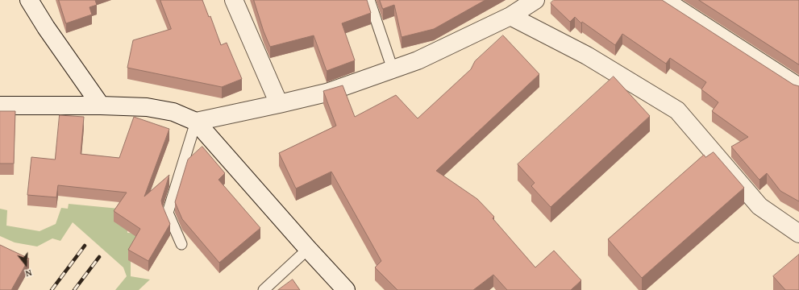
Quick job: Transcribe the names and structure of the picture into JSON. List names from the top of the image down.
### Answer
{
  "north": "bottom"
}
